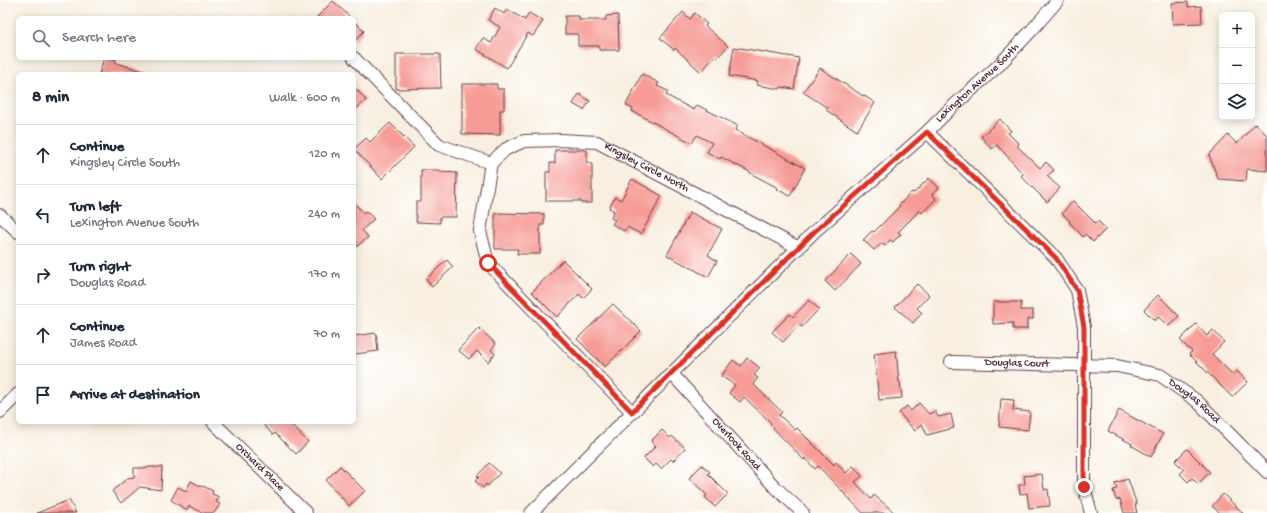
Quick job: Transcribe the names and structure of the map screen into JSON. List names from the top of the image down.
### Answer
{
  "streets": {
    "street": [
      "Lexington Avenue South",
      "Kingsley Circle North",
      "Douglas Court",
      "Douglas Road",
      "Overlook Road",
      "Orchard Place"
    ]
  },
  "crossings": [
    ["Lexington Avenue South", "Kingsley Circle North"],
    ["Lexington Avenue South", "Overlook Road"],
    ["Douglas Court", "Douglas Road"]
  ],
  "page": {
    "map_buttons": ["+", "−"],
    "search": "Search here",
    "heading": ["8 min", "Walk · 600 m"],
    "list": [
      ["Continue", "Kingsley Circle South", "120 m"],
      ["Turn left", "Lexington Avenue South", "240 m"],
      ["Turn right", "Douglas Road", "170 m"],
      ["Continue", "James Road", "70 m"],
      "Arrive at destination"
    ]
  }
}
